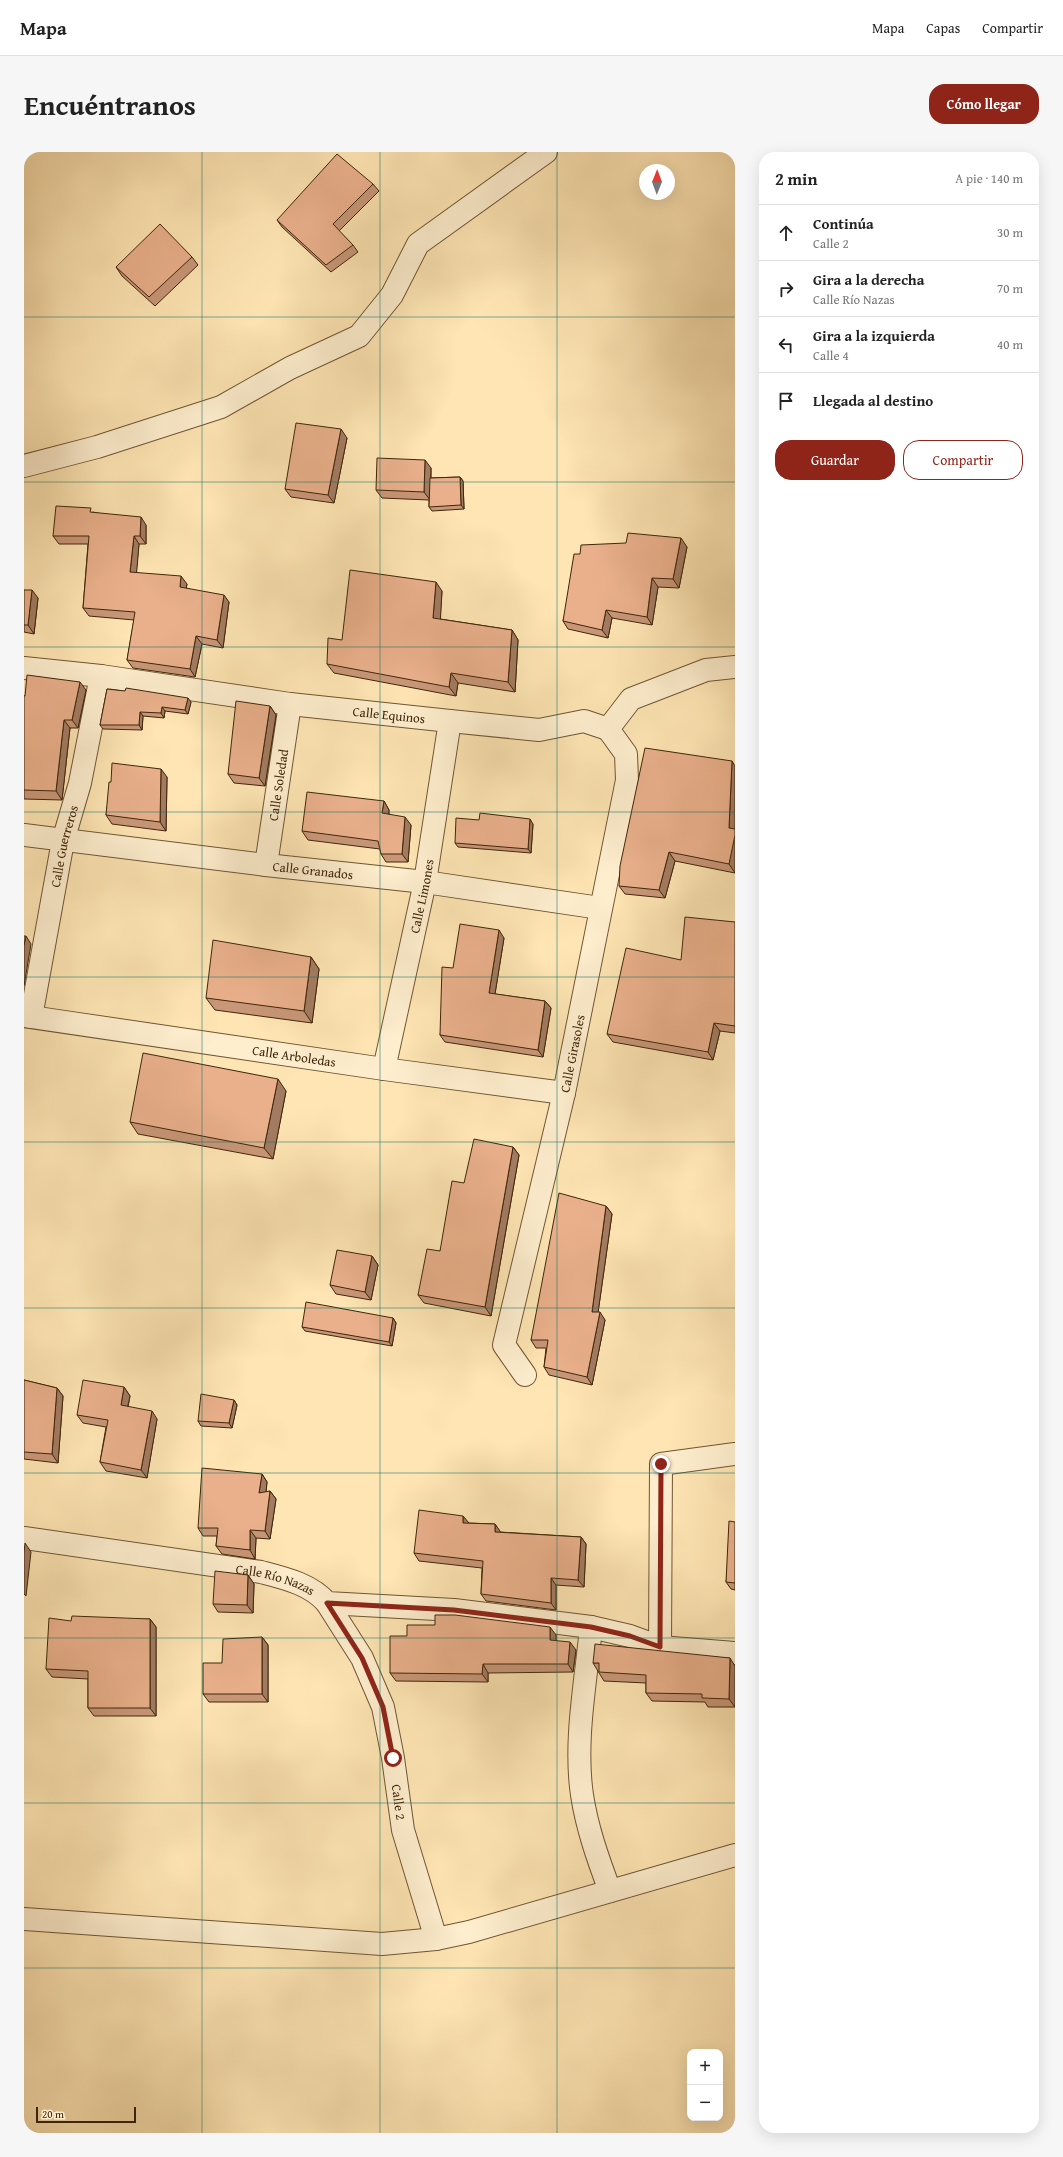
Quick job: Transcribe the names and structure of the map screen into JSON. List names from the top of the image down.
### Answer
{
  "streets": {
    "street": [
      "Calle Equinos",
      "Calle Soledad",
      "Calle Guerreros",
      "Calle Granados",
      "Calle Limones",
      "Calle Girasoles",
      "Calle Arboledas",
      "Calle Río Nazas",
      "Calle 2"
    ]
  },
  "crossings": [
    ["Calle Equinos", "Calle Soledad"],
    ["Calle Equinos", "Calle Guerreros"],
    ["Calle Equinos", "Calle Limones"],
    ["Calle Equinos", "Calle Girasoles"],
    ["Calle Soledad", "Calle Granados"],
    ["Calle Guerreros", "Calle Granados"],
    ["Calle Guerreros", "Calle Arboledas"],
    ["Calle Granados", "Calle Limones"],
    ["Calle Granados", "Calle Girasoles"],
    ["Calle Limones", "Calle Arboledas"],
    ["Calle Girasoles", "Calle Arboledas"],
    ["Calle Río Nazas", "Calle 2"]
  ],
  "scale_bar": "20 m",
  "north": "top",
  "page": {
    "header": "Mapa",
    "nav": ["Mapa", "Capas", "Compartir"],
    "title": "Encuéntranos",
    "buttons": [
      "Cómo llegar",
      ["Guardar", "Compartir"]
    ],
    "heading": ["2 min", "A pie · 140 m"],
    "list": [
      ["Continúa", "Calle 2", "30 m"],
      ["Gira a la derecha", "Calle Río Nazas", "70 m"],
      ["Gira a la izquierda", "Calle 4", "40 m"],
      "Llegada al destino"
    ],
    "map_buttons": ["+", "−"],
    "scale": "20 m"
  }
}
